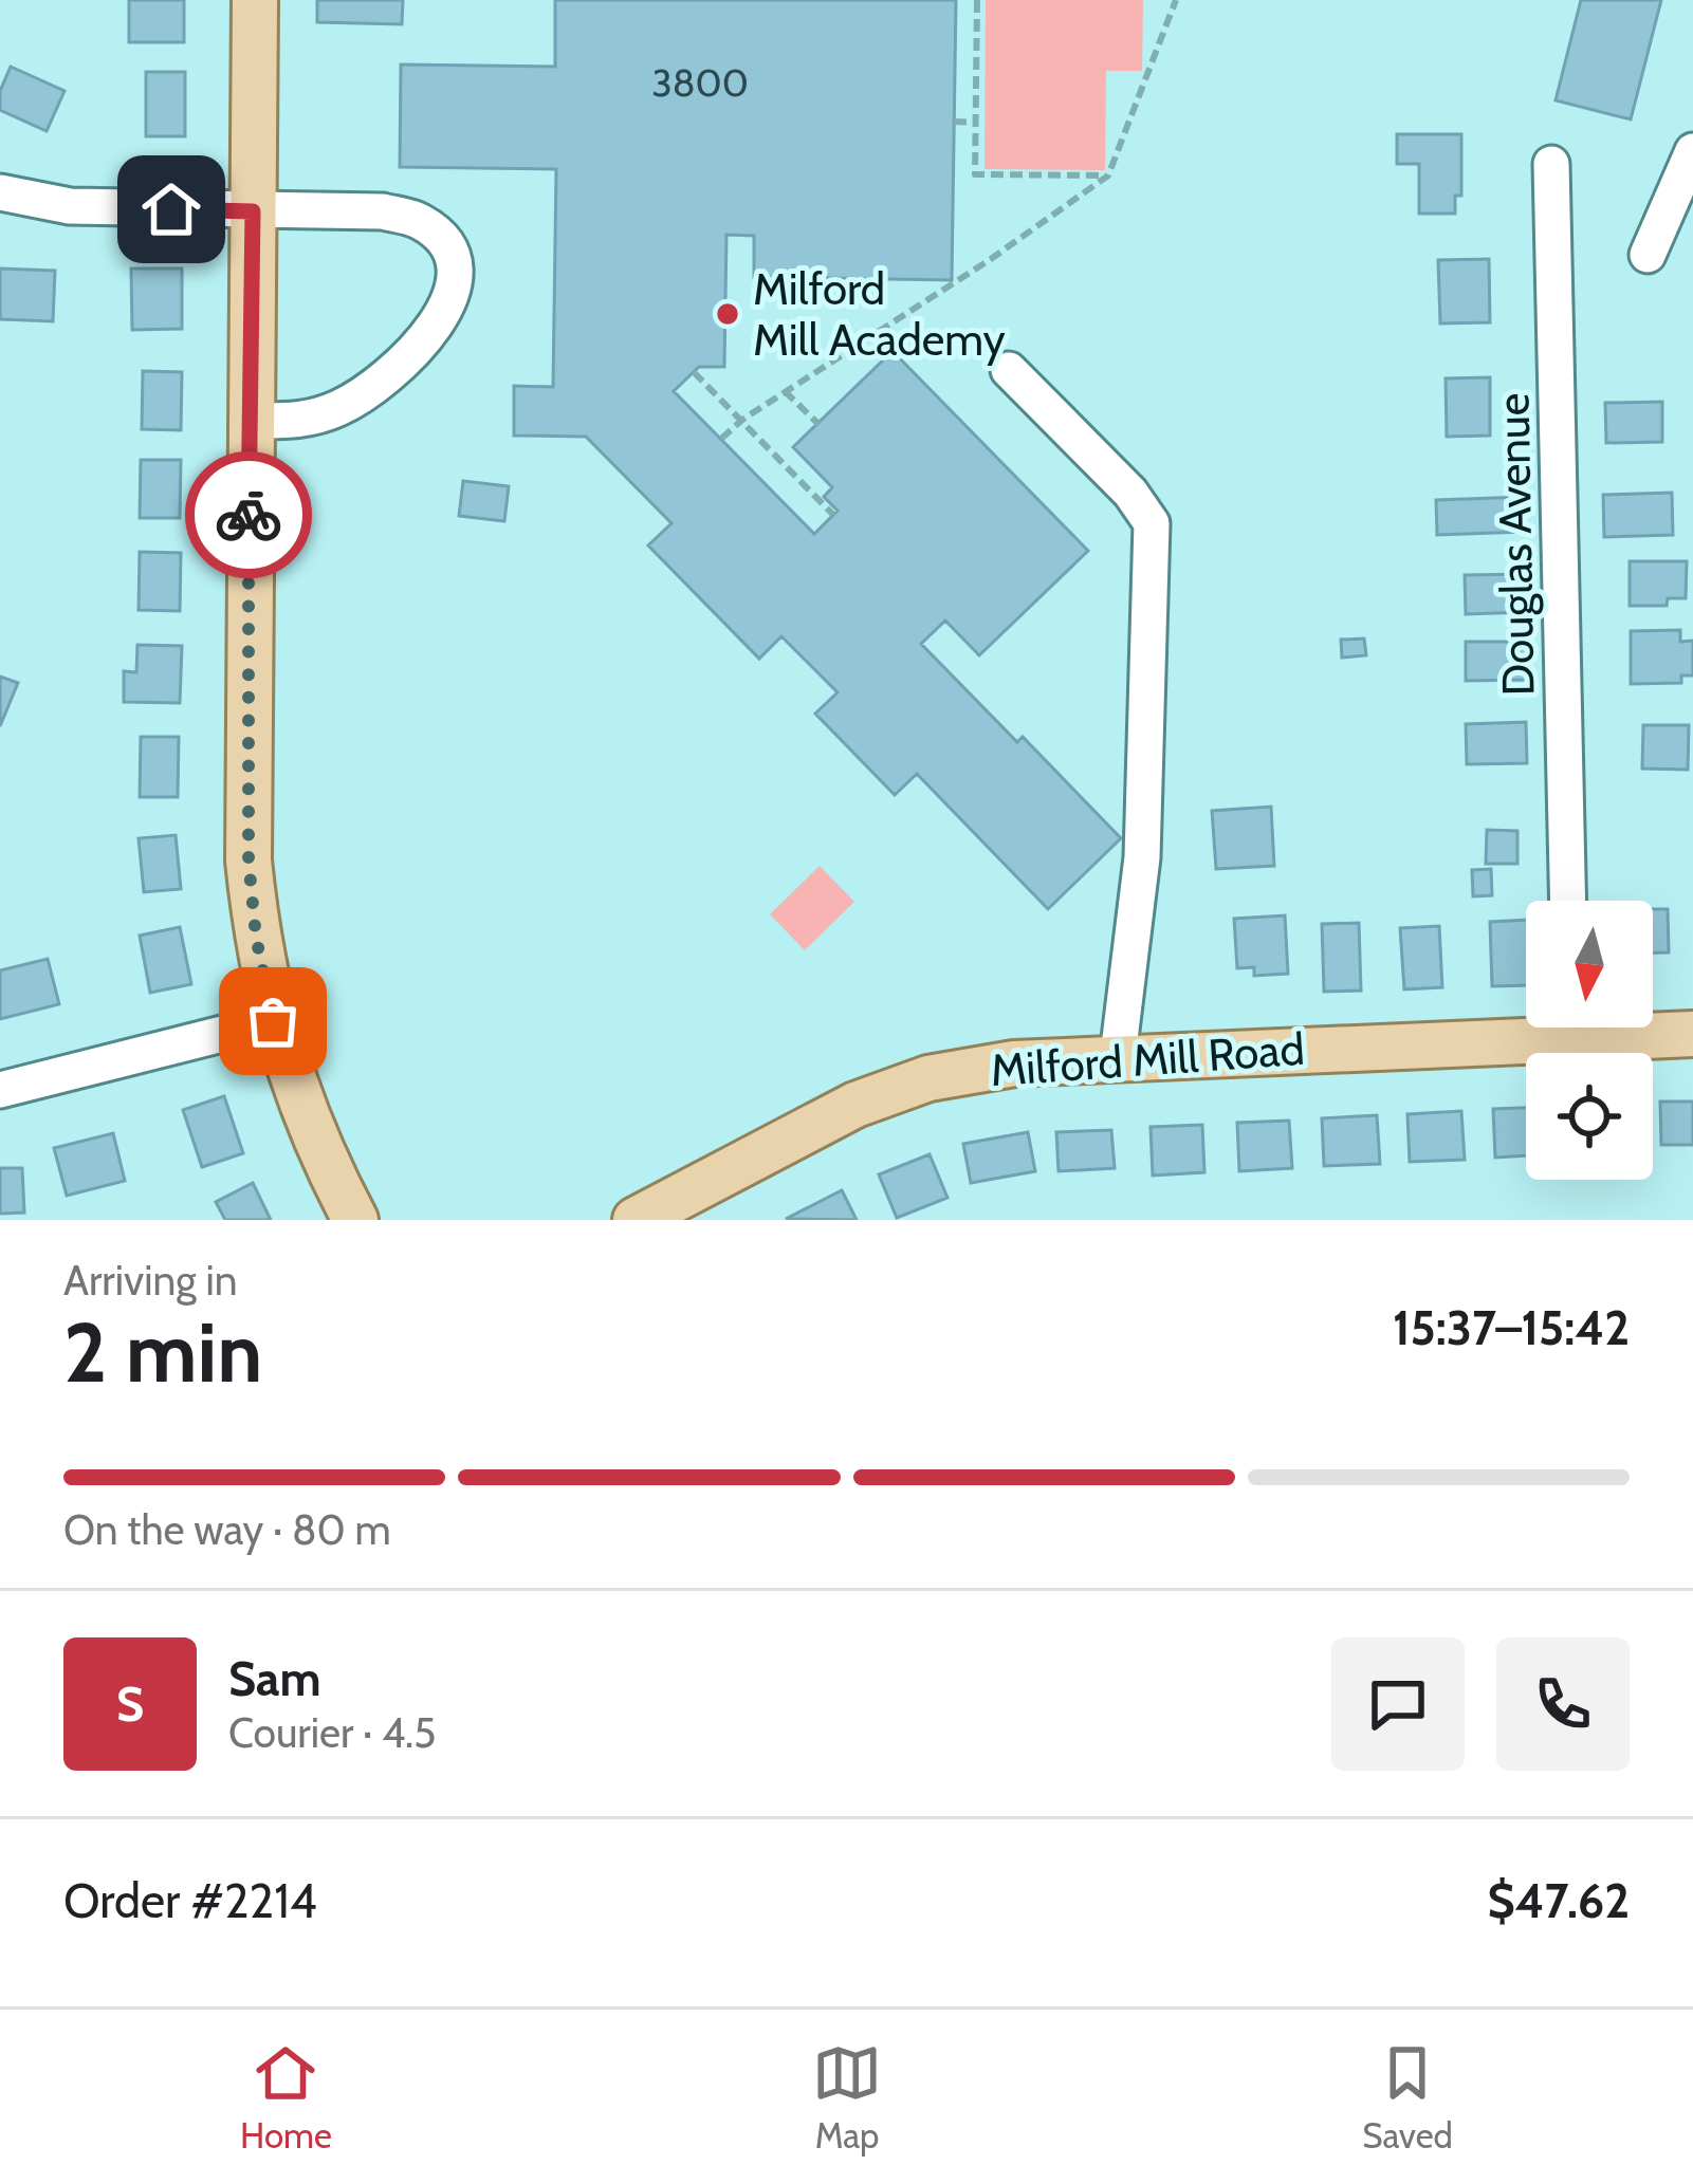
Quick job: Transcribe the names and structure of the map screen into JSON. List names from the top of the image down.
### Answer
{
  "streets": {
    "main road": ["Milford Mill Road"],
    "street": ["Douglas Avenue"]
  },
  "places": ["Milford Mill Academy"],
  "house_numbers": ["3800"],
  "north": "bottom",
  "page": {
    "heading": ["2 min", "Arriving in", "15:37–15:42"],
    "panel": [
      "Sam",
      "Courier · 4.5",
      "Order #2214",
      "$47.62"
    ],
    "bar": "On the way · 80 m",
    "round": "S",
    "tabs": ["Home", "Map", "Saved"]
  }
}
